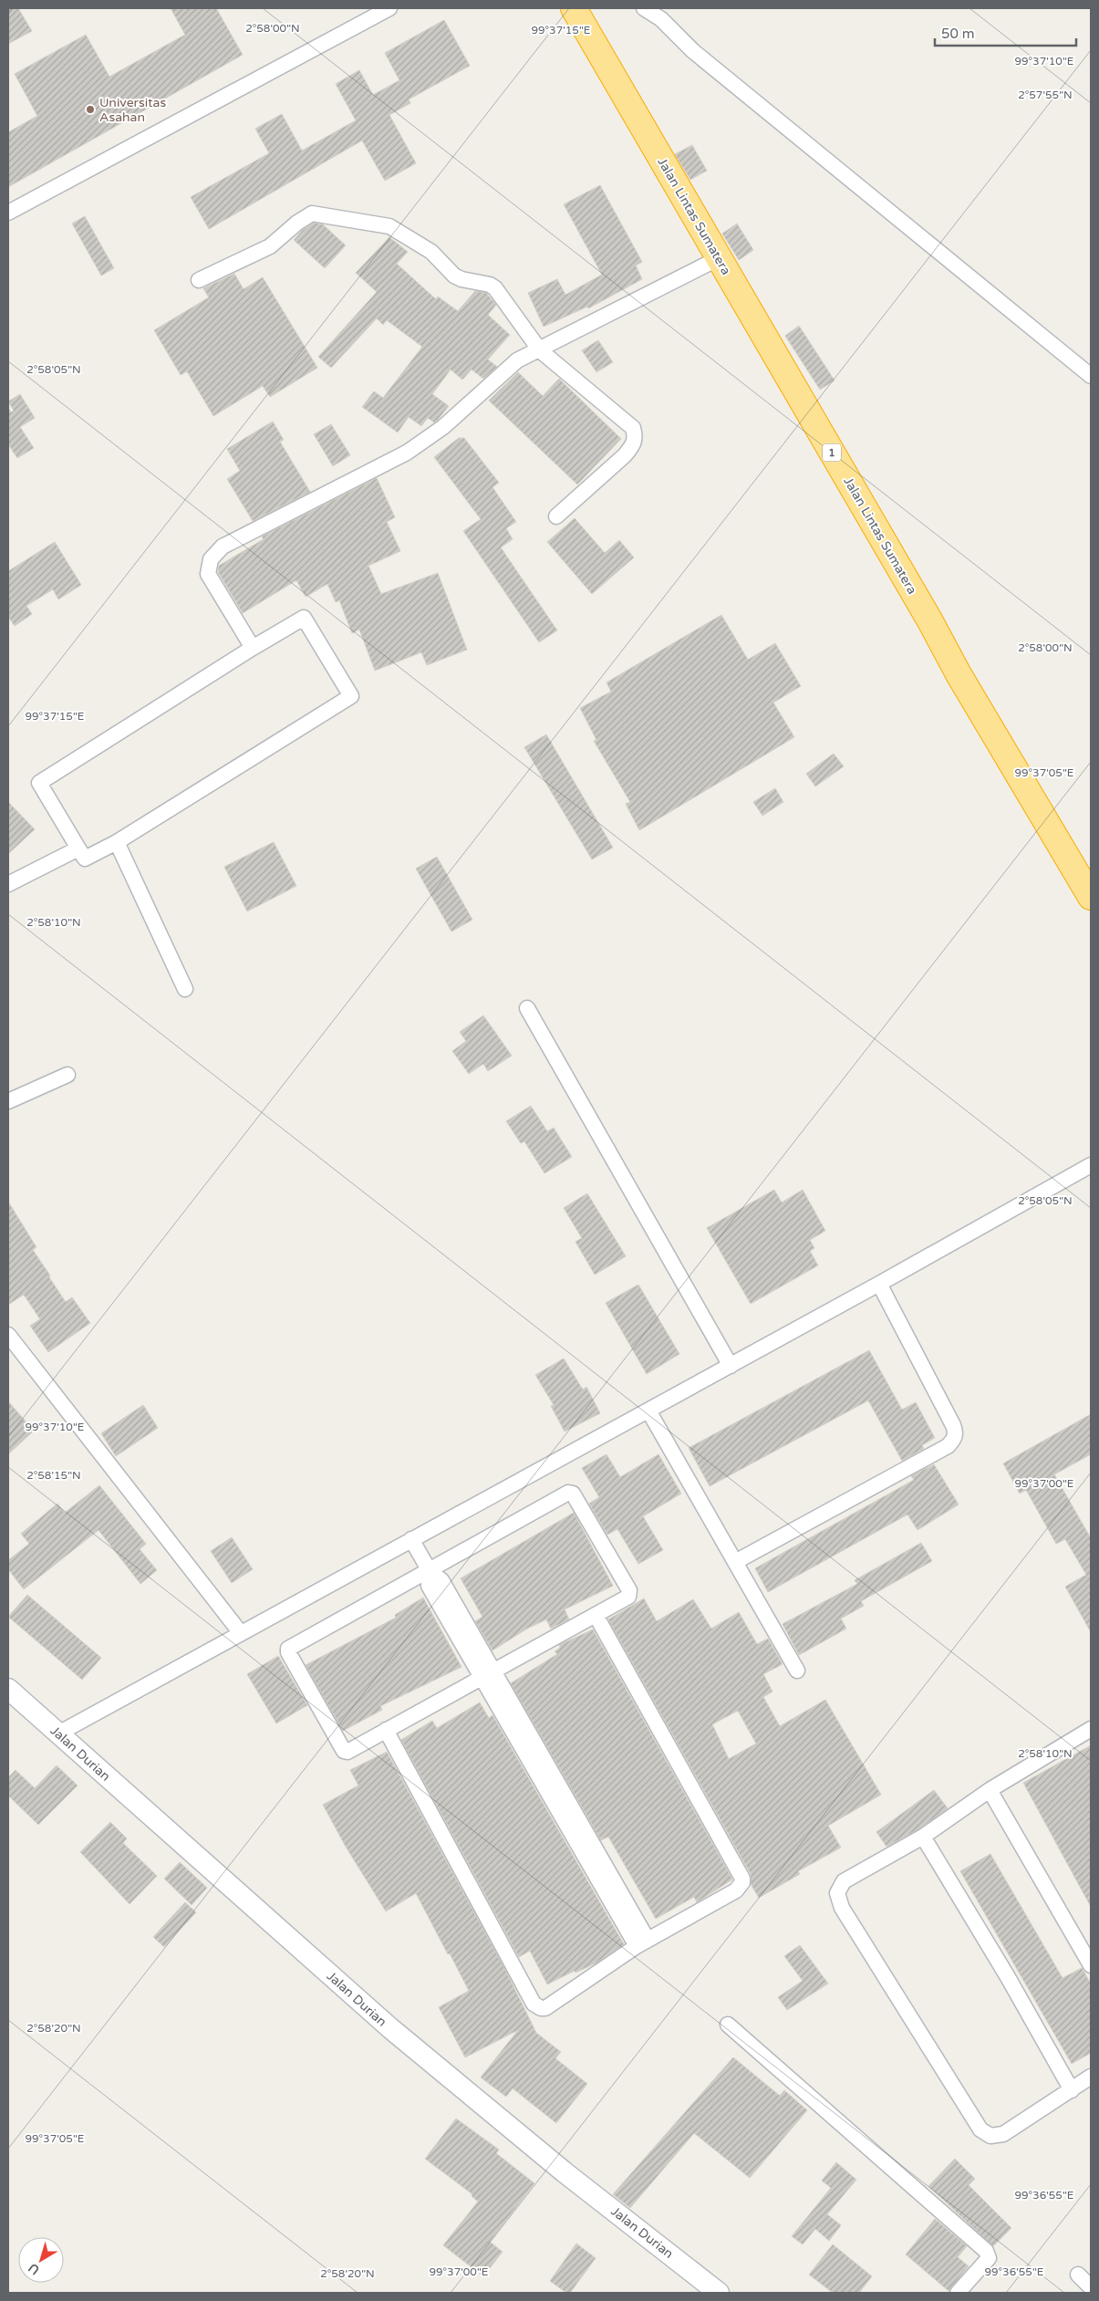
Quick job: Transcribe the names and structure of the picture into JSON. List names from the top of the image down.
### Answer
{
  "streets": {
    "highway": ["Jalan Lintas Sumatera", "1"],
    "street": ["Jalan Durian"]
  },
  "places": ["Universitas Asahan"],
  "scale_bar": "50 m",
  "north": "bottom left",
  "coordinates": [
    "2°58'00\"N",
    "99°37'15\"E",
    "99°37'10\"E",
    "2°57'55\"N",
    "2°58'05\"N",
    "99°37'05\"E",
    "2°58'10\"N",
    "2°58'15\"N",
    "99°37'00\"E",
    "2°58'20\"N",
    "99°36'55\"E"
  ]
}
